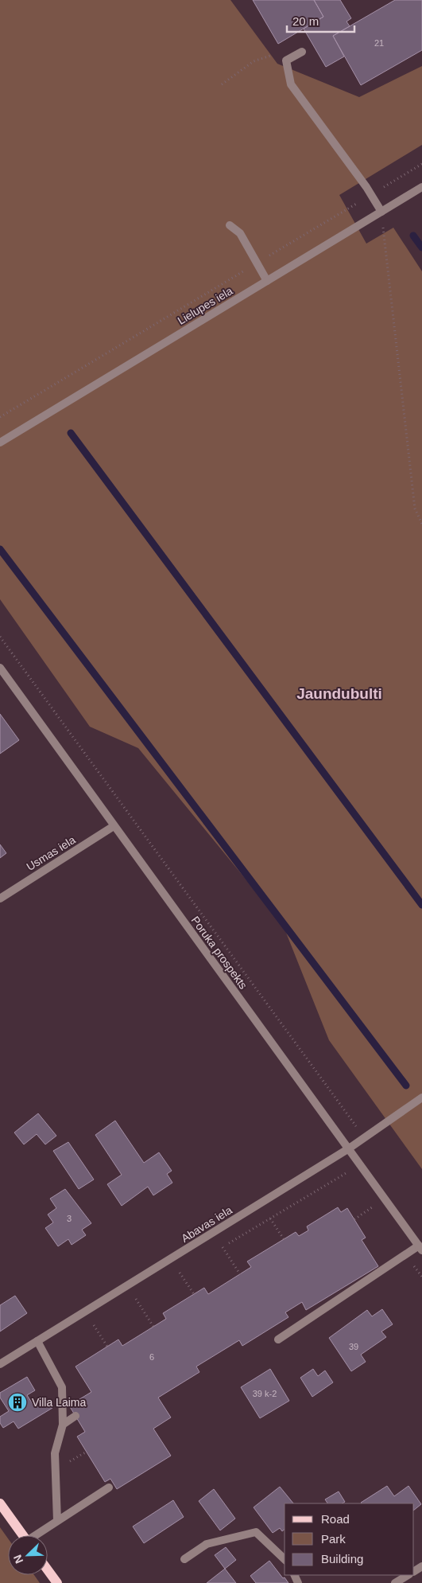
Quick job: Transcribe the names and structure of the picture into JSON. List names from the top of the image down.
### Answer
{
  "streets": {
    "street": [
      "Lielupes iela",
      "Usmas iela",
      "Poruka prospekts",
      "Abavas iela"
    ]
  },
  "crossings": [
    ["Usmas iela", "Poruka prospekts"],
    ["Poruka prospekts", "Abavas iela"]
  ],
  "districts": ["Jaundubulti"],
  "places": {
    "building": ["Villa Laima"]
  },
  "house_numbers": [
    "21",
    "3",
    "39",
    "6",
    "39 k-2"
  ],
  "legend": ["Road", "Park", "Building"],
  "scale_bar": "20 m",
  "north": "bottom left"
}
